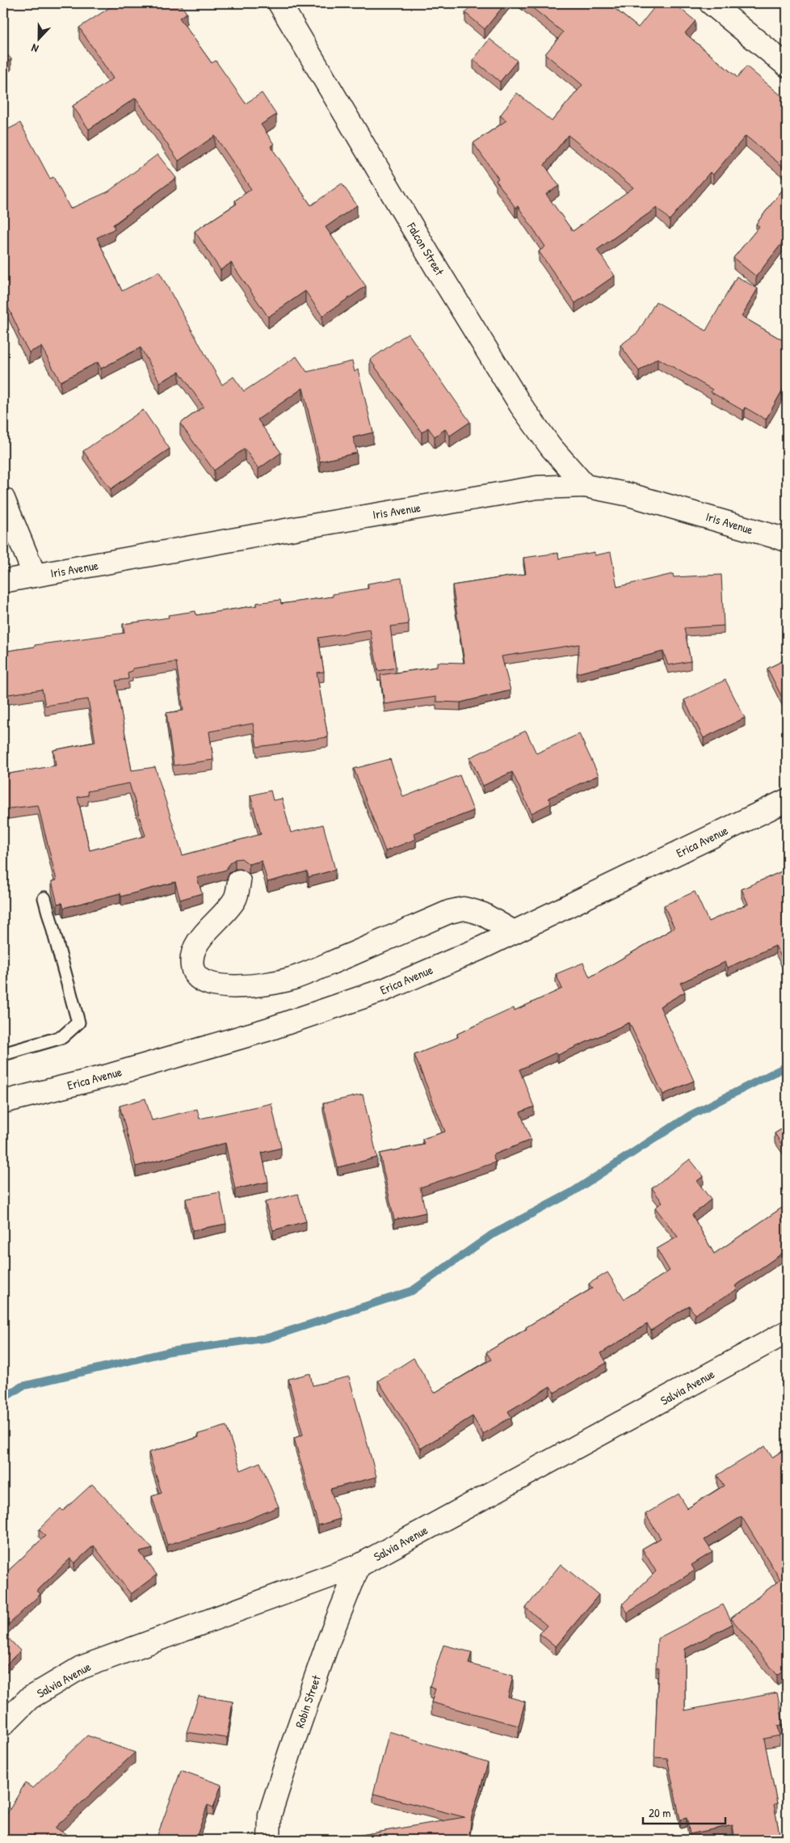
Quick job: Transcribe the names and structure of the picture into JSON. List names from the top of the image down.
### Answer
{
  "streets": {
    "street": [
      "Falcon Street",
      "Iris Avenue",
      "Erica Avenue",
      "Salvia Avenue",
      "Robin Street"
    ]
  },
  "crossings": [
    ["Falcon Street", "Iris Avenue"],
    ["Salvia Avenue", "Robin Street"]
  ],
  "scale_bar": "20 m",
  "north": "bottom"
}
